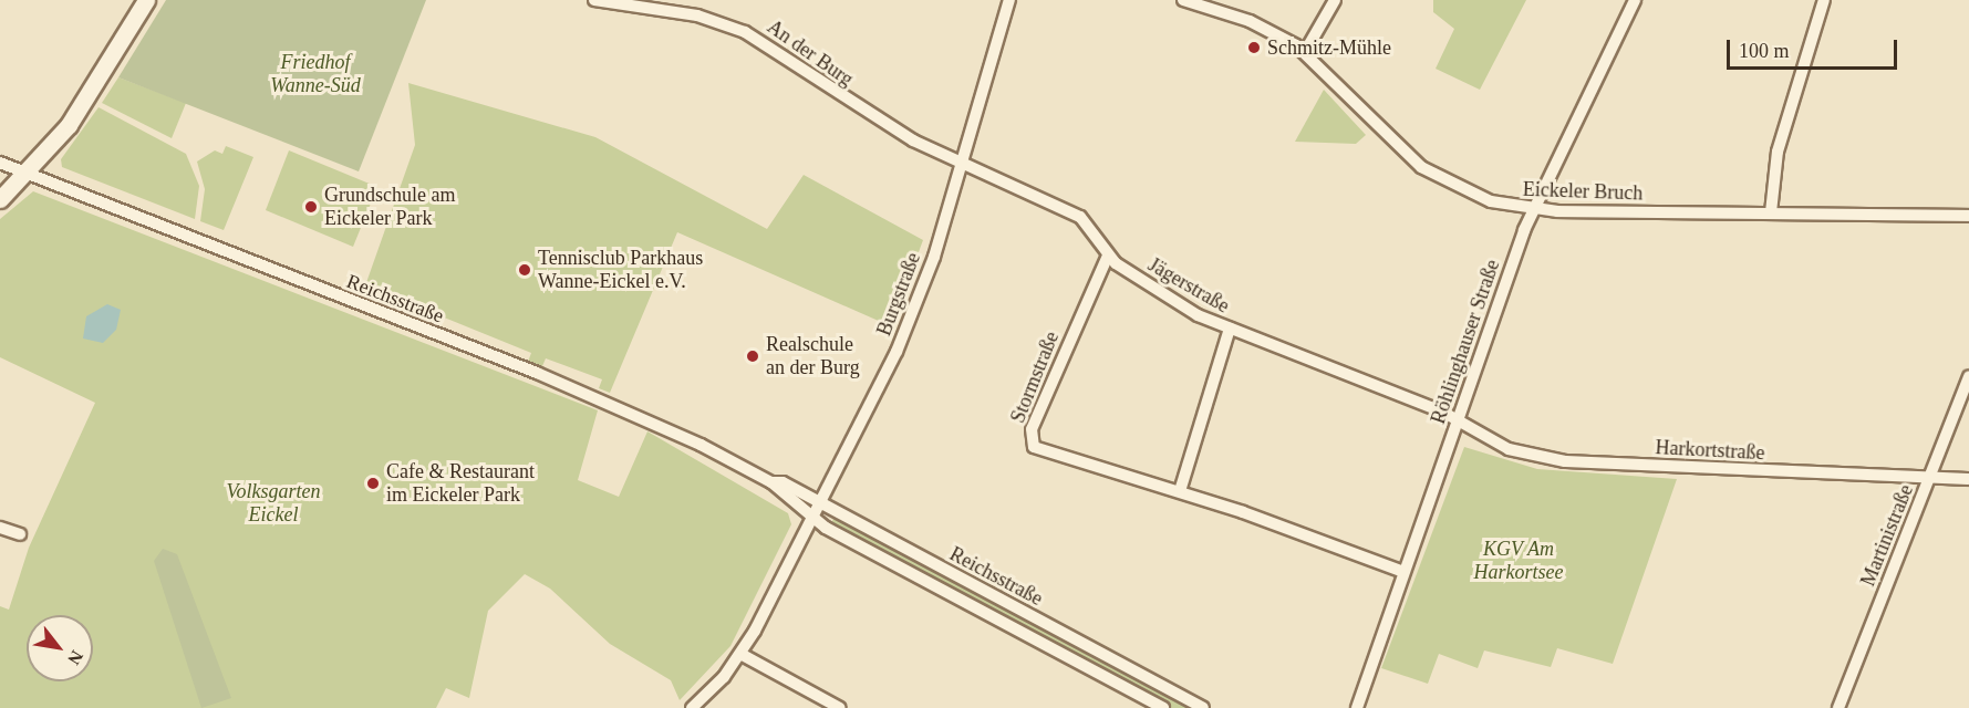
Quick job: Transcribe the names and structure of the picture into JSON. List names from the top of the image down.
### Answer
{
  "streets": {
    "street": [
      "An der Burg",
      "Eickeler Bruch",
      "Jägerstraße",
      "Burgstraße",
      "Reichsstraße",
      "Röhlinghauser Straße",
      "Stormstraße",
      "Harkortstraße",
      "Martinistraße"
    ]
  },
  "crossings": [
    ["An der Burg", "Jägerstraße"],
    ["An der Burg", "Burgstraße"],
    ["Eickeler Bruch", "Röhlinghauser Straße"],
    ["Jägerstraße", "Burgstraße"],
    ["Jägerstraße", "Röhlinghauser Straße"],
    ["Jägerstraße", "Stormstraße"],
    ["Jägerstraße", "Harkortstraße"],
    ["Burgstraße", "Reichsstraße"],
    ["Röhlinghauser Straße", "Stormstraße"],
    ["Röhlinghauser Straße", "Harkortstraße"],
    ["Harkortstraße", "Martinistraße"]
  ],
  "parks": ["Friedhof Wanne-Süd", "Volksgarten Eickel", "KGV Am Harkortsee"],
  "places": [
    "Schmitz-Mühle",
    "Grundschule am Eickeler Park",
    "Tennisclub Parkhaus Wanne-Eickel e.V.",
    "Realschule an der Burg",
    "Cafe & Restaurant im Eickeler Park"
  ],
  "scale_bar": "100 m",
  "north": "bottom right"
}
